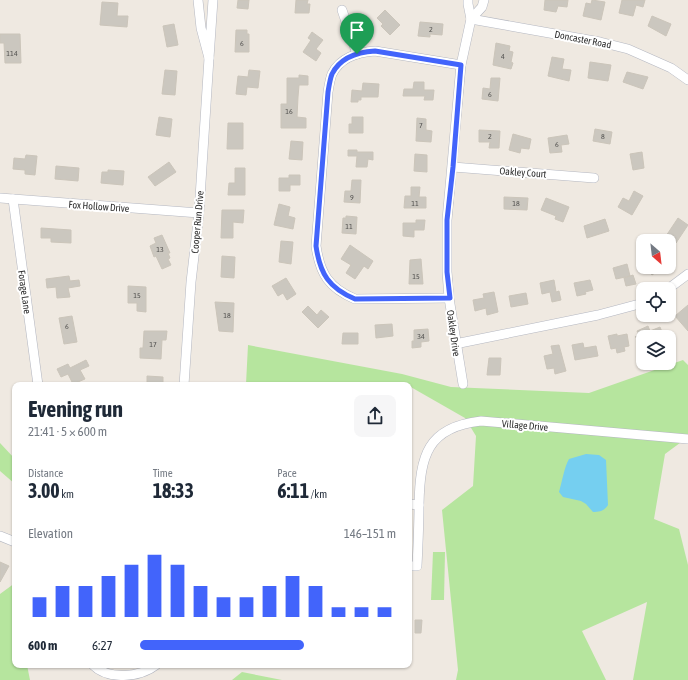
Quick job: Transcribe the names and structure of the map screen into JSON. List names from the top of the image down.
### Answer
{
  "streets": {
    "street": [
      "Doncaster Road",
      "Oakley Court",
      "Fox Hollow Drive",
      "Cooper Run Drive",
      "Forage Lane",
      "Oakley Drive",
      "Village Drive"
    ]
  },
  "crossings": [
    ["Doncaster Road", "Oakley Drive"],
    ["Oakley Court", "Oakley Drive"],
    ["Fox Hollow Drive", "Cooper Run Drive"],
    ["Fox Hollow Drive", "Forage Lane"]
  ],
  "house_numbers": [
    "2",
    "6",
    "114",
    "4",
    "6",
    "16",
    "7",
    "2",
    "8",
    "6",
    "9",
    "11",
    "18",
    "11",
    "13",
    "15",
    "15",
    "18",
    "6",
    "34",
    "17"
  ],
  "north": "bottom right",
  "page": {
    "heading": ["Evening run", "21:41 · 5 × 600 m"],
    "stats": [
      ["Distance", "3.00 km"],
      ["Time", "18:33"],
      ["Pace", "6:11 /km"]
    ],
    "chart": ["Elevation", "146–151 m"],
    "list": [
      {
        "name": "600 m",
        "note": "6:27"
      }
    ]
  }
}
